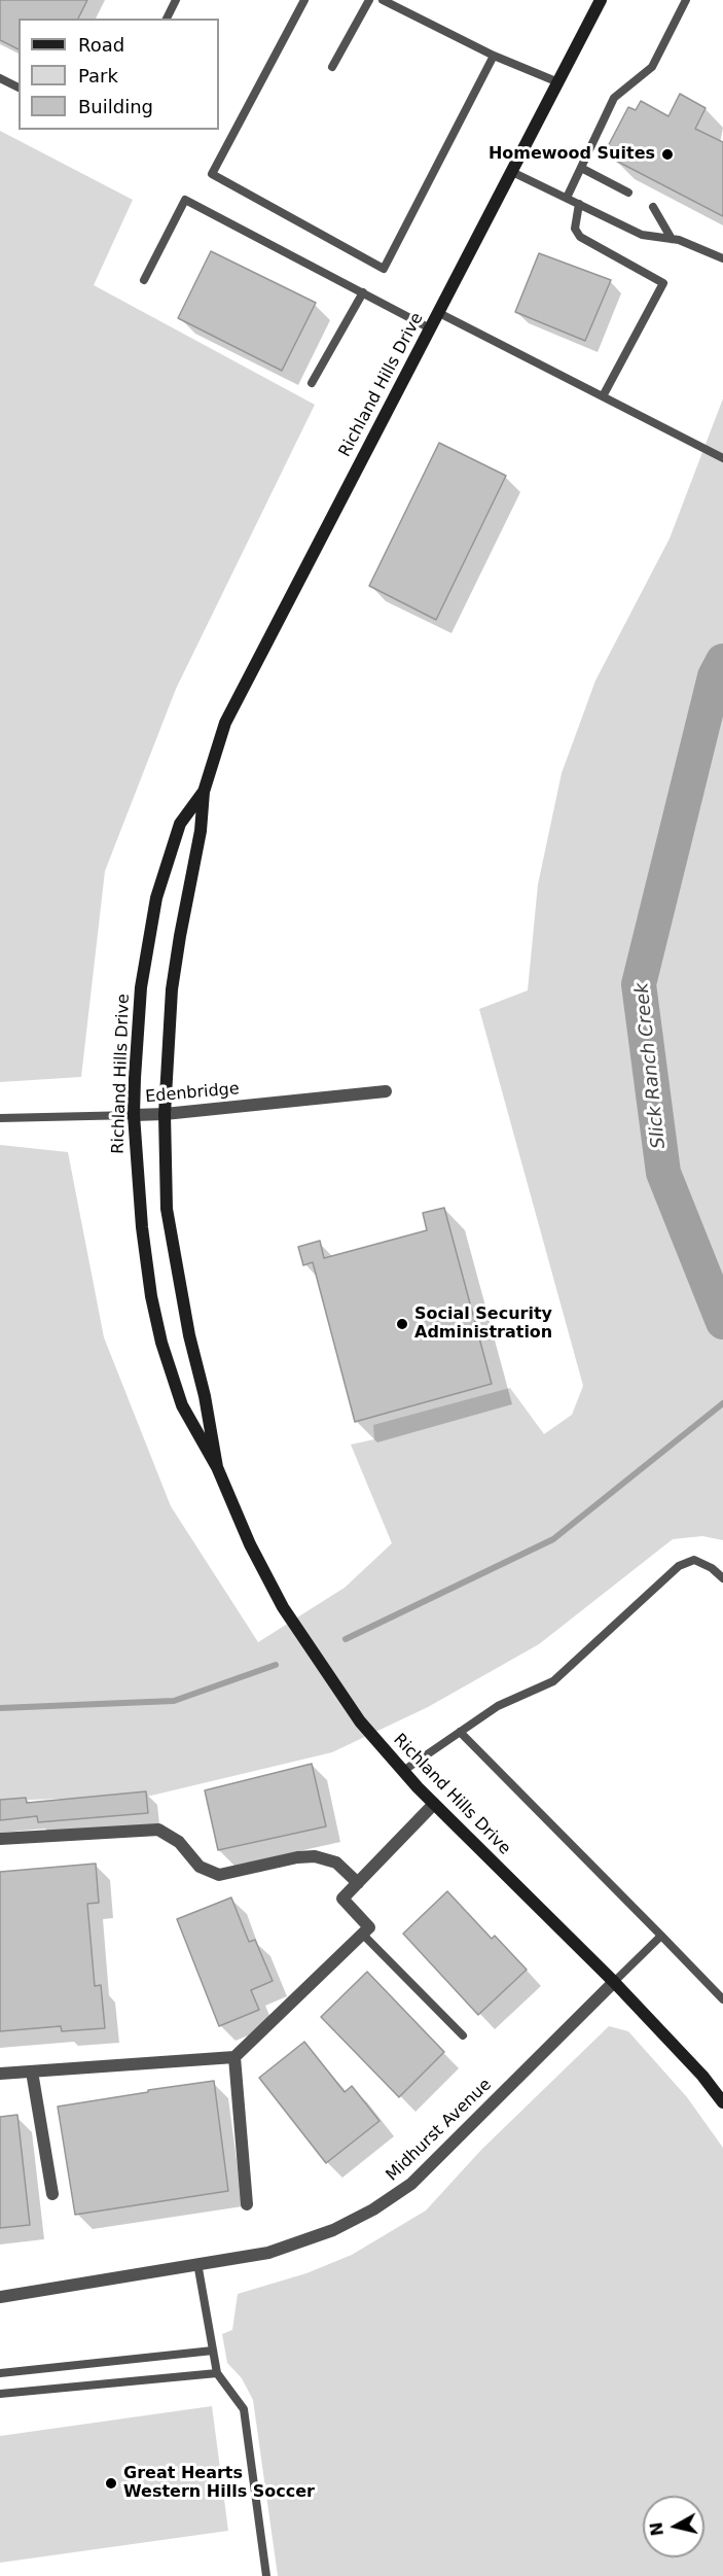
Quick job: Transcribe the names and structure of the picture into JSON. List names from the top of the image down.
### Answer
{
  "streets": {
    "street": ["Richland Hills Drive", "Edenbridge", "Midhurst Avenue"]
  },
  "crossings": [
    ["Richland Hills Drive", "Edenbridge"],
    ["Richland Hills Drive", "Midhurst Avenue"]
  ],
  "water": ["Slick Ranch Creek"],
  "places": ["Homewood Suites", "Social Security Administration", "Great Hearts Western Hills Soccer"],
  "legend": ["Road", "Park", "Building"],
  "north": "left"
}
